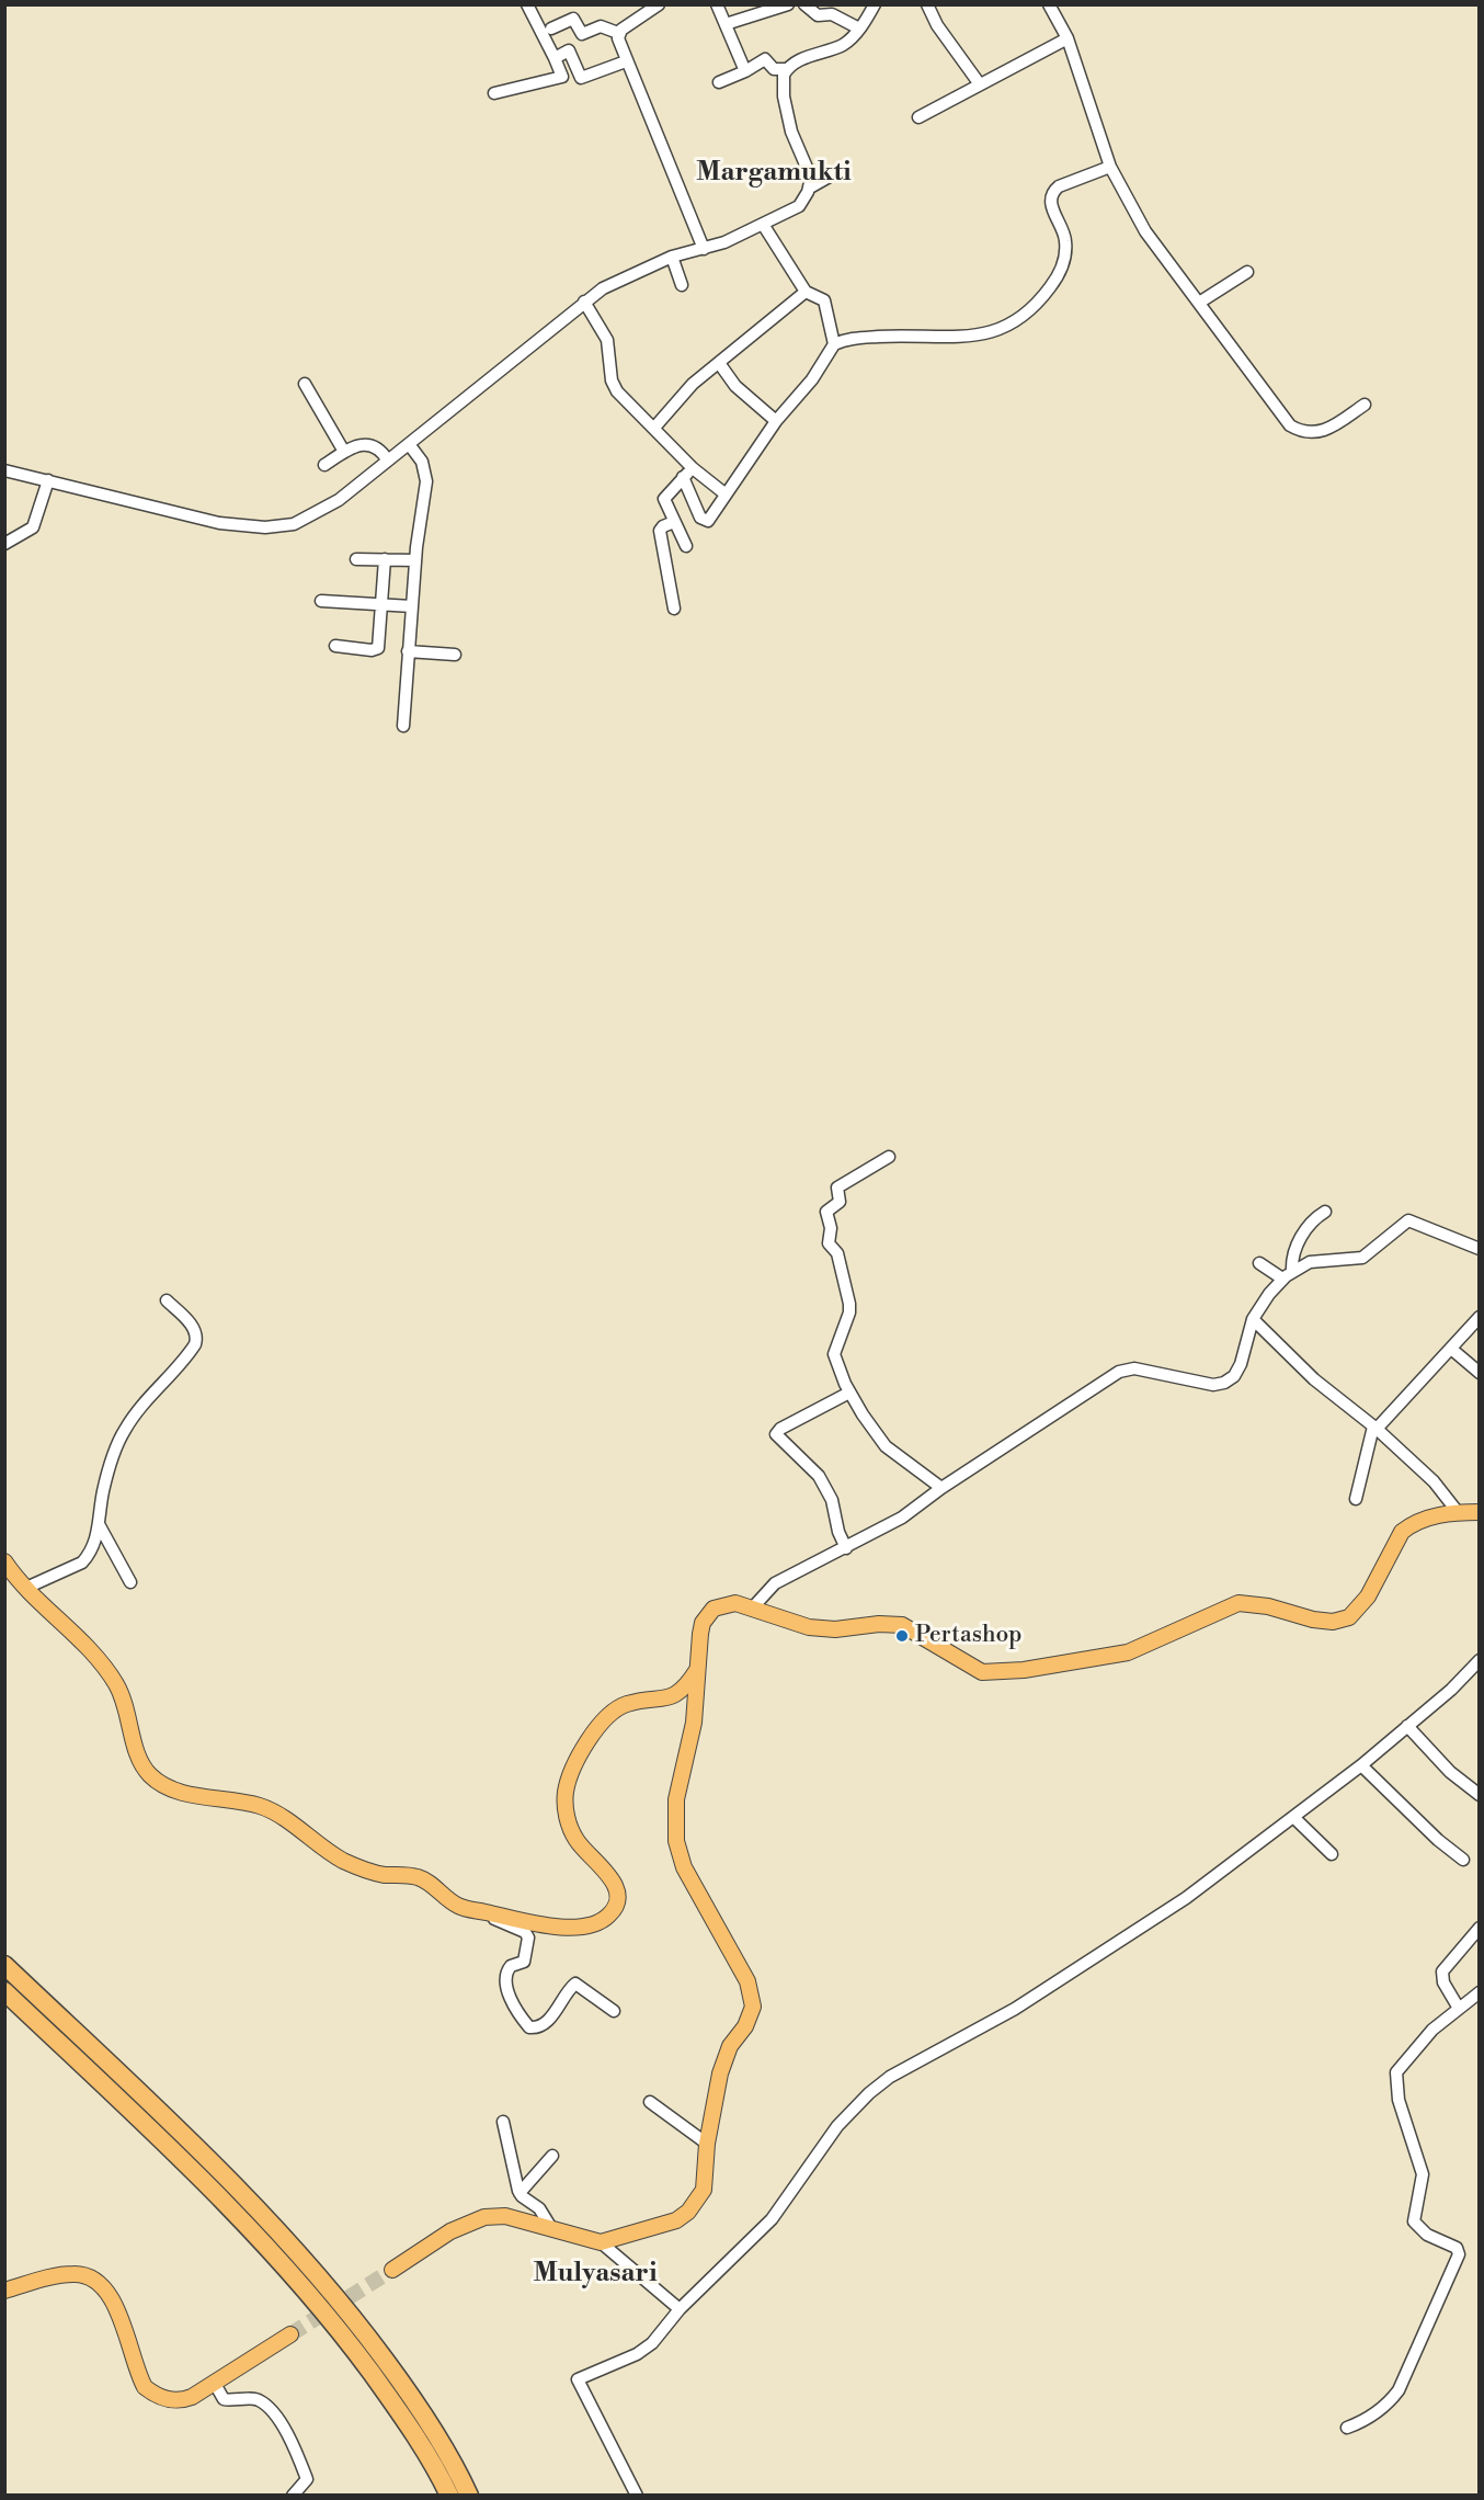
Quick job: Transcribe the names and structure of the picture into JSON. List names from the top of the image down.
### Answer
{
  "districts": ["Margamukti", "Mulyasari"],
  "places": ["Pertashop"]
}
